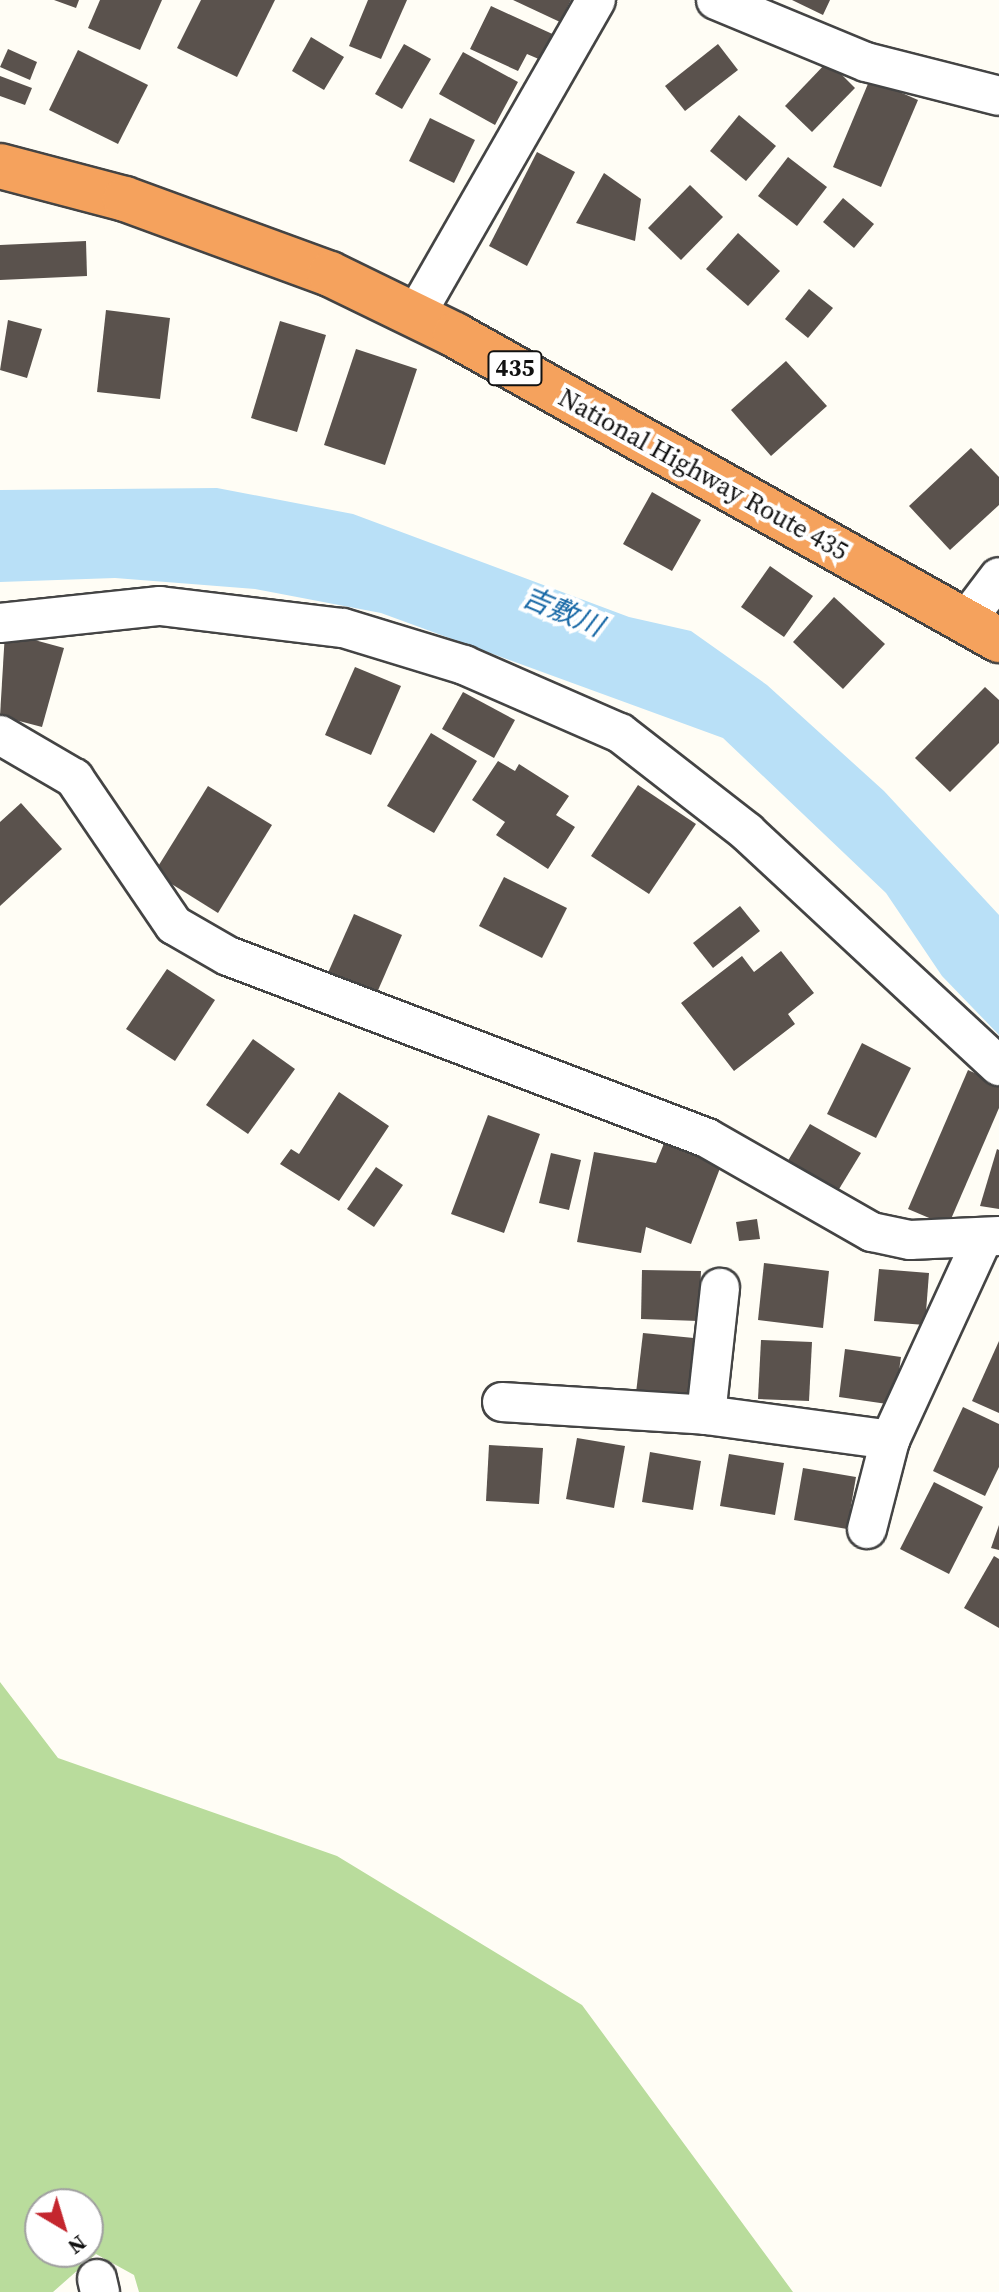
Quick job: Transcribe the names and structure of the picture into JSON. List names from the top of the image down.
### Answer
{
  "streets": {
    "highway": ["435", "National Highway Route 435"]
  },
  "water": ["吉敷川"],
  "north": "bottom right"
}
